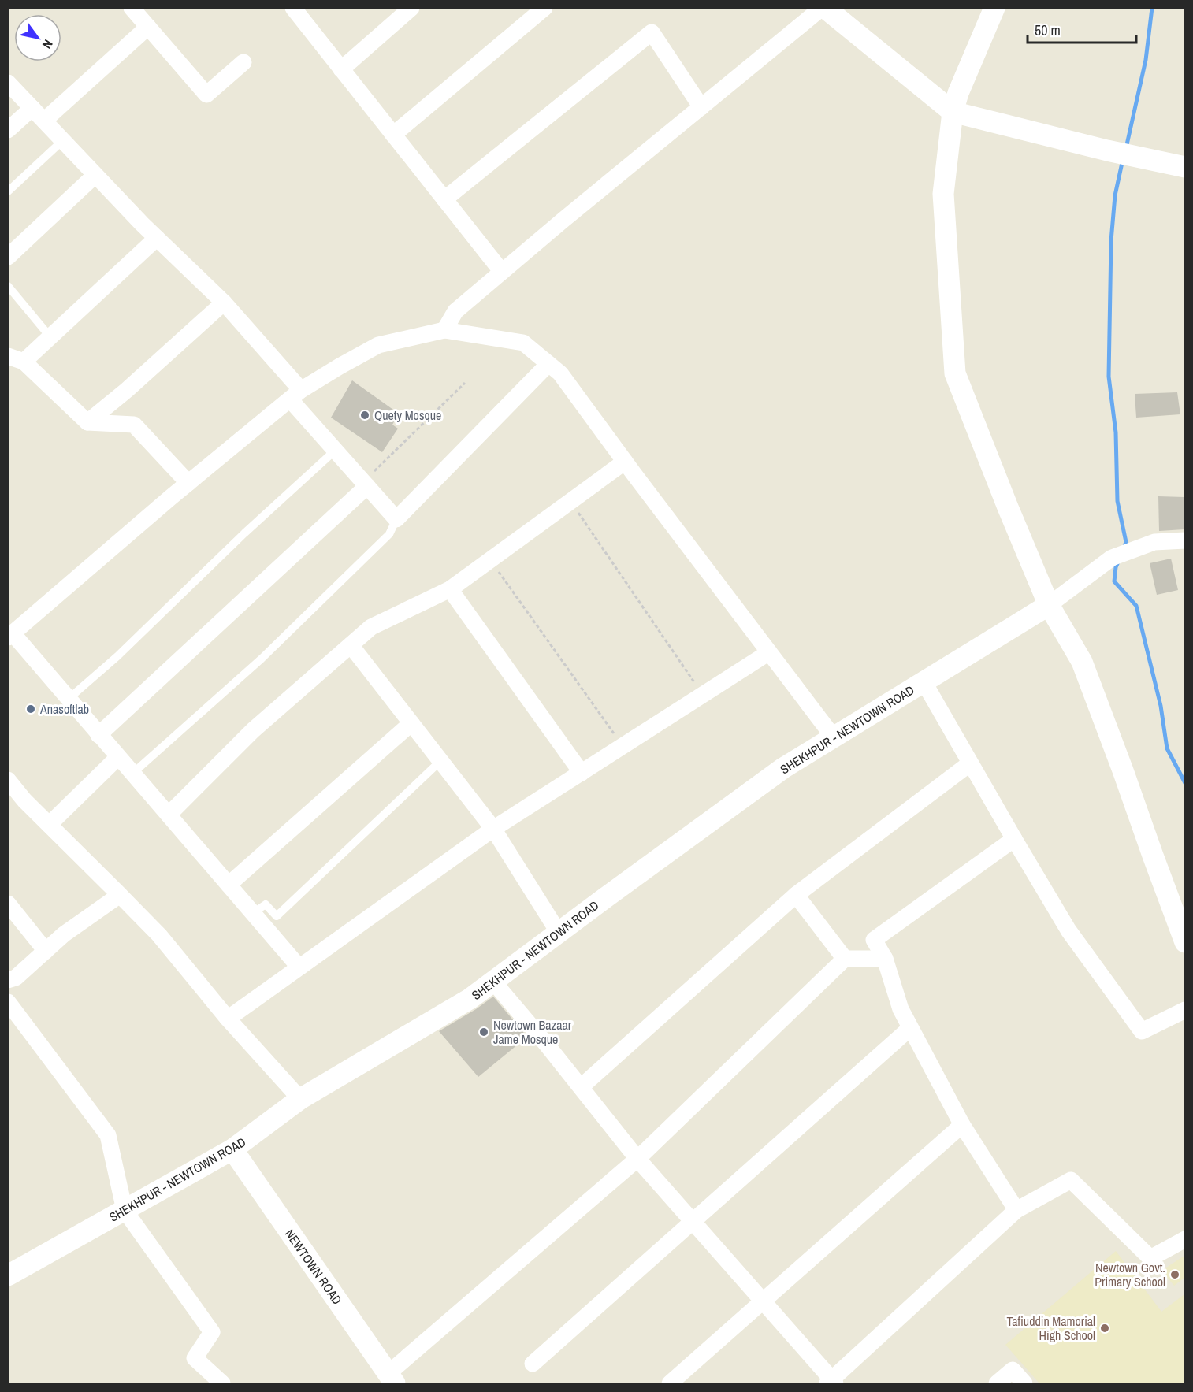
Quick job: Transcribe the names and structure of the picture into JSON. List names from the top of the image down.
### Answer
{
  "streets": {
    "street": ["SHEKHPUR - NEWTOWN ROAD", "NEWTOWN ROAD"]
  },
  "crossings": [
    ["SHEKHPUR - NEWTOWN ROAD", "NEWTOWN ROAD"]
  ],
  "places": [
    "Quety Mosque",
    "Anasoftlab",
    "Newtown Bazaar Jame Mosque",
    "Newtown Govt. Primary School",
    "Tafiuddin Mamorial High School"
  ],
  "scale_bar": "50 m",
  "north": "bottom right"
}
